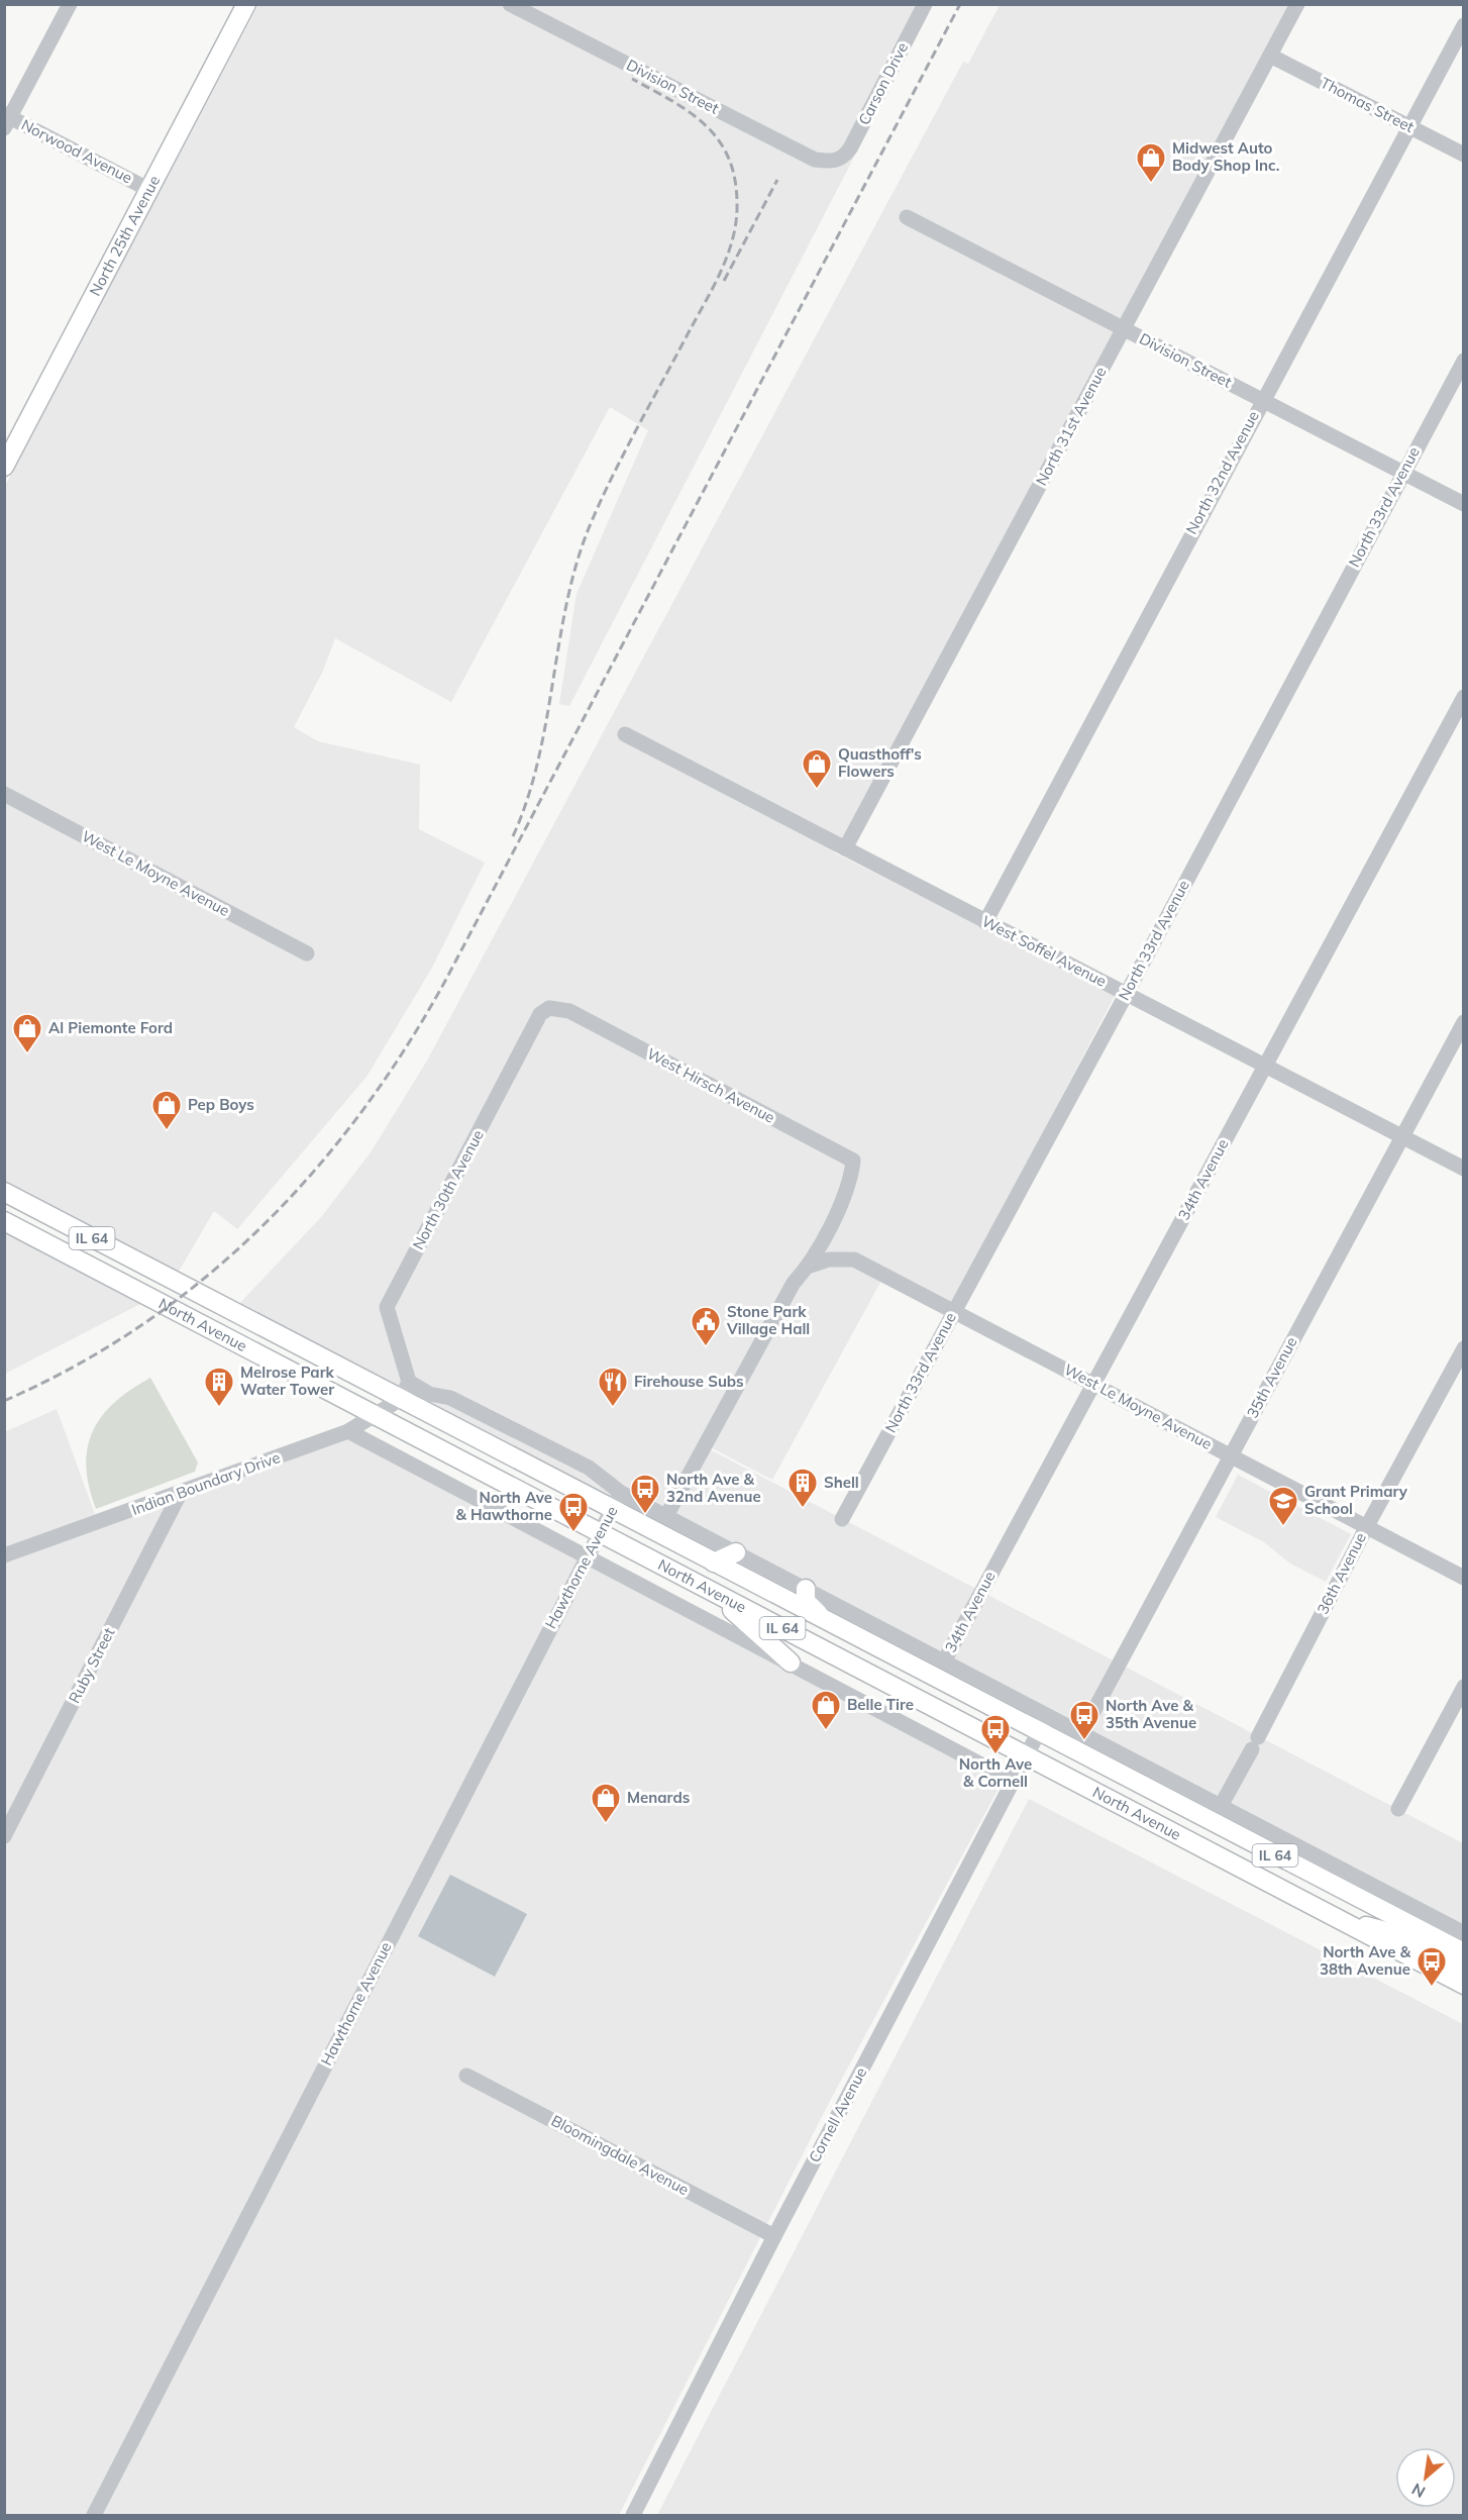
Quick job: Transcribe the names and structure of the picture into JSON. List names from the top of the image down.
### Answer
{
  "streets": {
    "main road": ["North 25th Avenue", "IL 64", "North Avenue"],
    "street": [
      "Carson Drive",
      "Division Street",
      "Thomas Street",
      "Norwood Avenue",
      "North 31st Avenue",
      "North 32nd Avenue",
      "North 33rd Avenue",
      "West Le Moyne Avenue",
      "West Soffel Avenue",
      "West Hirsch Avenue",
      "34th Avenue",
      "North 30th Avenue",
      "35th Avenue",
      "Indian Boundary Drive",
      "Hawthorne Avenue",
      "36th Avenue",
      "Ruby Street",
      "Cornell Avenue",
      "Bloomingdale Avenue"
    ]
  },
  "crossings": [
    ["Carson Drive", "Division Street"],
    ["Division Street", "North 31st Avenue"],
    ["Division Street", "North 32nd Avenue"],
    ["Division Street", "North 33rd Avenue"],
    ["Thomas Street", "North 31st Avenue"],
    ["Thomas Street", "North 32nd Avenue"],
    ["Norwood Avenue", "North 25th Avenue"],
    ["North 31st Avenue", "West Soffel Avenue"],
    ["North 32nd Avenue", "West Soffel Avenue"],
    ["North 33rd Avenue", "West Le Moyne Avenue"],
    ["North 33rd Avenue", "West Soffel Avenue"],
    ["West Le Moyne Avenue", "West Hirsch Avenue"],
    ["West Le Moyne Avenue", "34th Avenue"],
    ["West Le Moyne Avenue", "35th Avenue"],
    ["West Le Moyne Avenue", "36th Avenue"],
    ["West Soffel Avenue", "34th Avenue"],
    ["West Soffel Avenue", "35th Avenue"],
    ["West Hirsch Avenue", "North 30th Avenue"],
    ["34th Avenue", "North Avenue"],
    ["North 30th Avenue", "North Avenue"],
    ["North Avenue", "35th Avenue"],
    ["North Avenue", "Indian Boundary Drive"],
    ["North Avenue", "Hawthorne Avenue"],
    ["North Avenue", "36th Avenue"],
    ["North Avenue", "Cornell Avenue"],
    ["Indian Boundary Drive", "Ruby Street"],
    ["Cornell Avenue", "Bloomingdale Avenue"]
  ],
  "places": {
    "shop": [
      "Midwest Auto Body Shop Inc.",
      "Quasthoff's Flowers",
      "Al Piemonte Ford",
      "Pep Boys",
      "Belle Tire",
      "Menards"
    ],
    "public building": ["Stone Park Village Hall"],
    "building": ["Melrose Park Water Tower", "Shell"],
    "restaurant": ["Firehouse Subs"],
    "bus stop": [
      "North Ave & 32nd Avenue",
      "North Ave & Hawthorne",
      "North Ave & 35th Avenue",
      "North Ave & Cornell",
      "North Ave & 38th Avenue"
    ],
    "school or university": ["Grant Primary School"]
  },
  "north": "bottom left"
}
